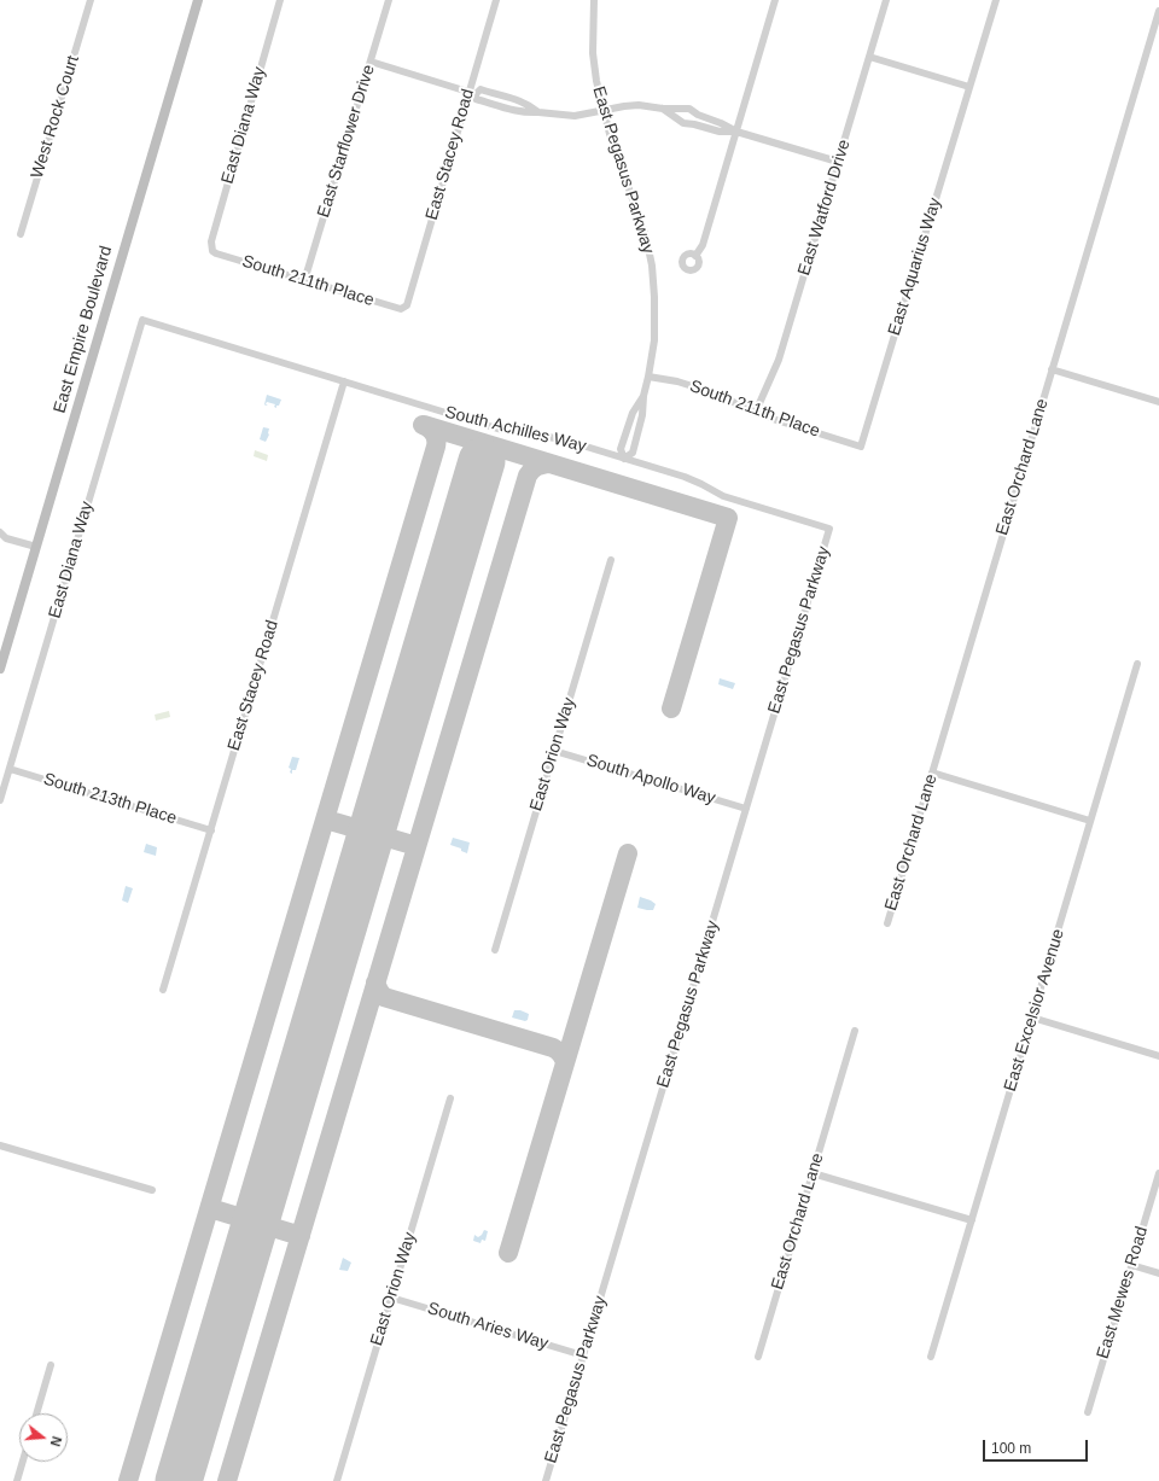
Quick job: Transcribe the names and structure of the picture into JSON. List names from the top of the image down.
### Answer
{
  "streets": {
    "street": [
      "West Rock Court",
      "East Diana Way",
      "East Starflower Drive",
      "East Stacey Road",
      "East Pegasus Parkway",
      "East Watford Drive",
      "East Aquarius Way",
      "South 211th Place",
      "East Empire Boulevard",
      "South Achilles Way",
      "East Orchard Lane",
      "East Orion Way",
      "South Apollo Way",
      "South 213th Place",
      "East Excelsior Avenue",
      "East Mewes Road",
      "South Aries Way"
    ]
  },
  "crossings": [
    ["East Diana Way", "South 211th Place"],
    ["East Diana Way", "South Achilles Way"],
    ["East Diana Way", "South 213th Place"],
    ["East Starflower Drive", "South 211th Place"],
    ["East Stacey Road", "South 211th Place"],
    ["East Stacey Road", "South Achilles Way"],
    ["East Stacey Road", "South 213th Place"],
    ["East Pegasus Parkway", "South 211th Place"],
    ["East Pegasus Parkway", "South Achilles Way"],
    ["East Pegasus Parkway", "South Apollo Way"],
    ["East Pegasus Parkway", "South Aries Way"],
    ["East Watford Drive", "South 211th Place"],
    ["East Aquarius Way", "South 211th Place"],
    ["East Orion Way", "South Apollo Way"],
    ["East Orion Way", "South Aries Way"]
  ],
  "scale_bar": "100 m",
  "north": "right"
}
